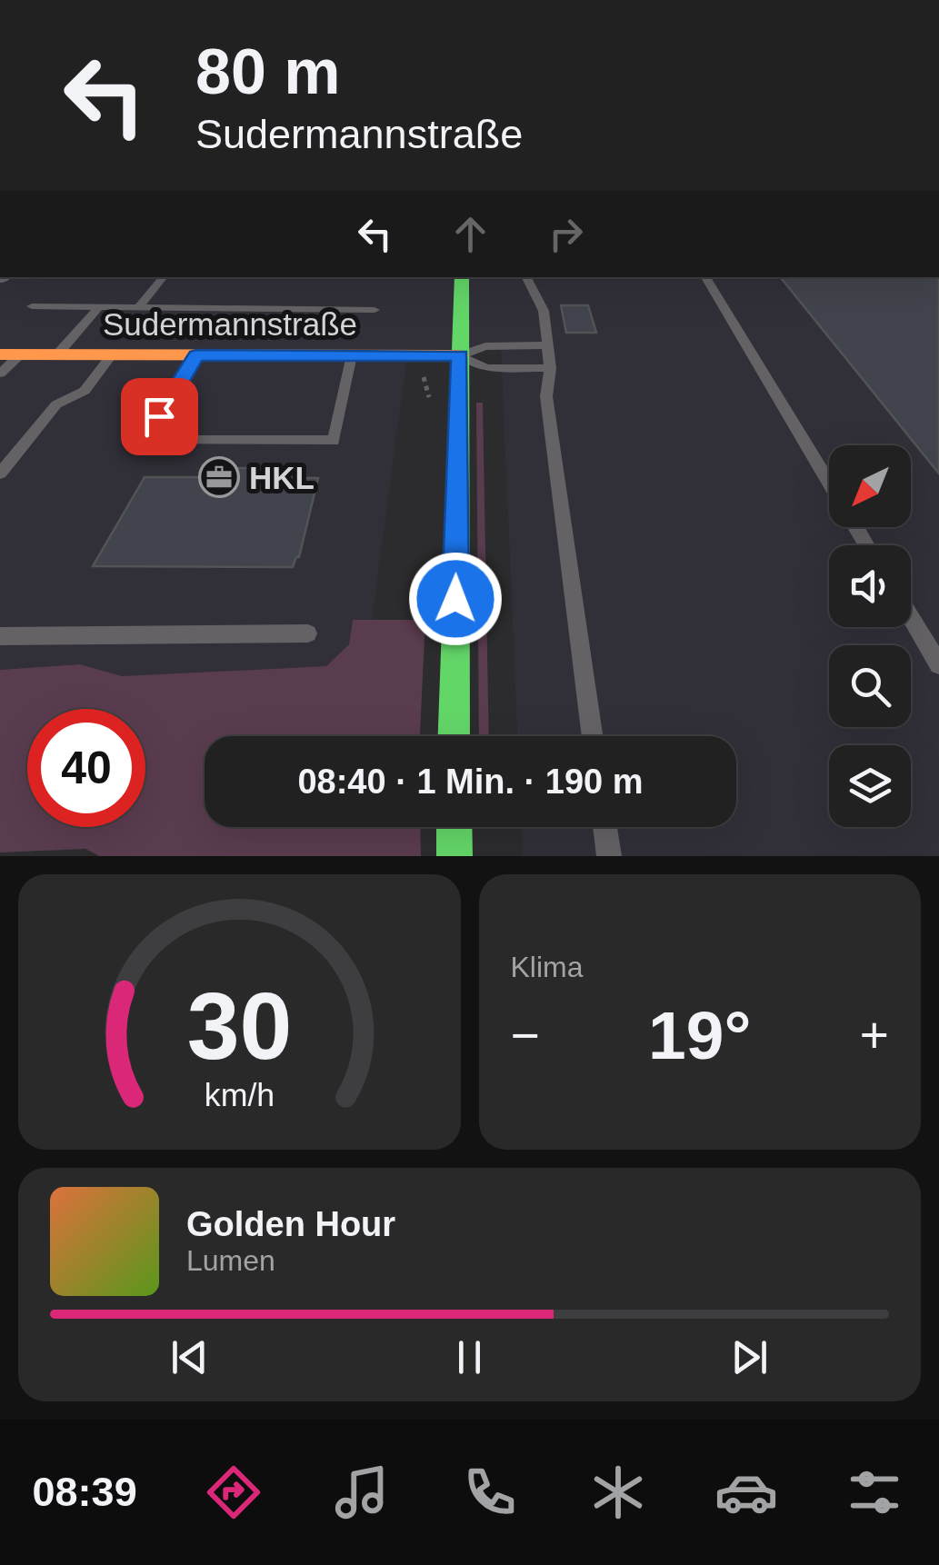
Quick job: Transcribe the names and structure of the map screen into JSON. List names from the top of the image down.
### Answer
{
  "streets": {
    "street": ["Sudermannstraße"]
  },
  "places": {
    "office": ["HKL"]
  },
  "north": "bottom left",
  "page": {
    "turn": ["80 m", "Sudermannstraße"],
    "limit": "40",
    "trip": "08:40 · 1 Min. · 190 m",
    "tile": "Klima",
    "heat": ["−", "19°", "+"],
    "song": ["Golden Hour", "Lumen"],
    "tabs": "08:39",
    "gauge": ["30", "km/h"]
  }
}
